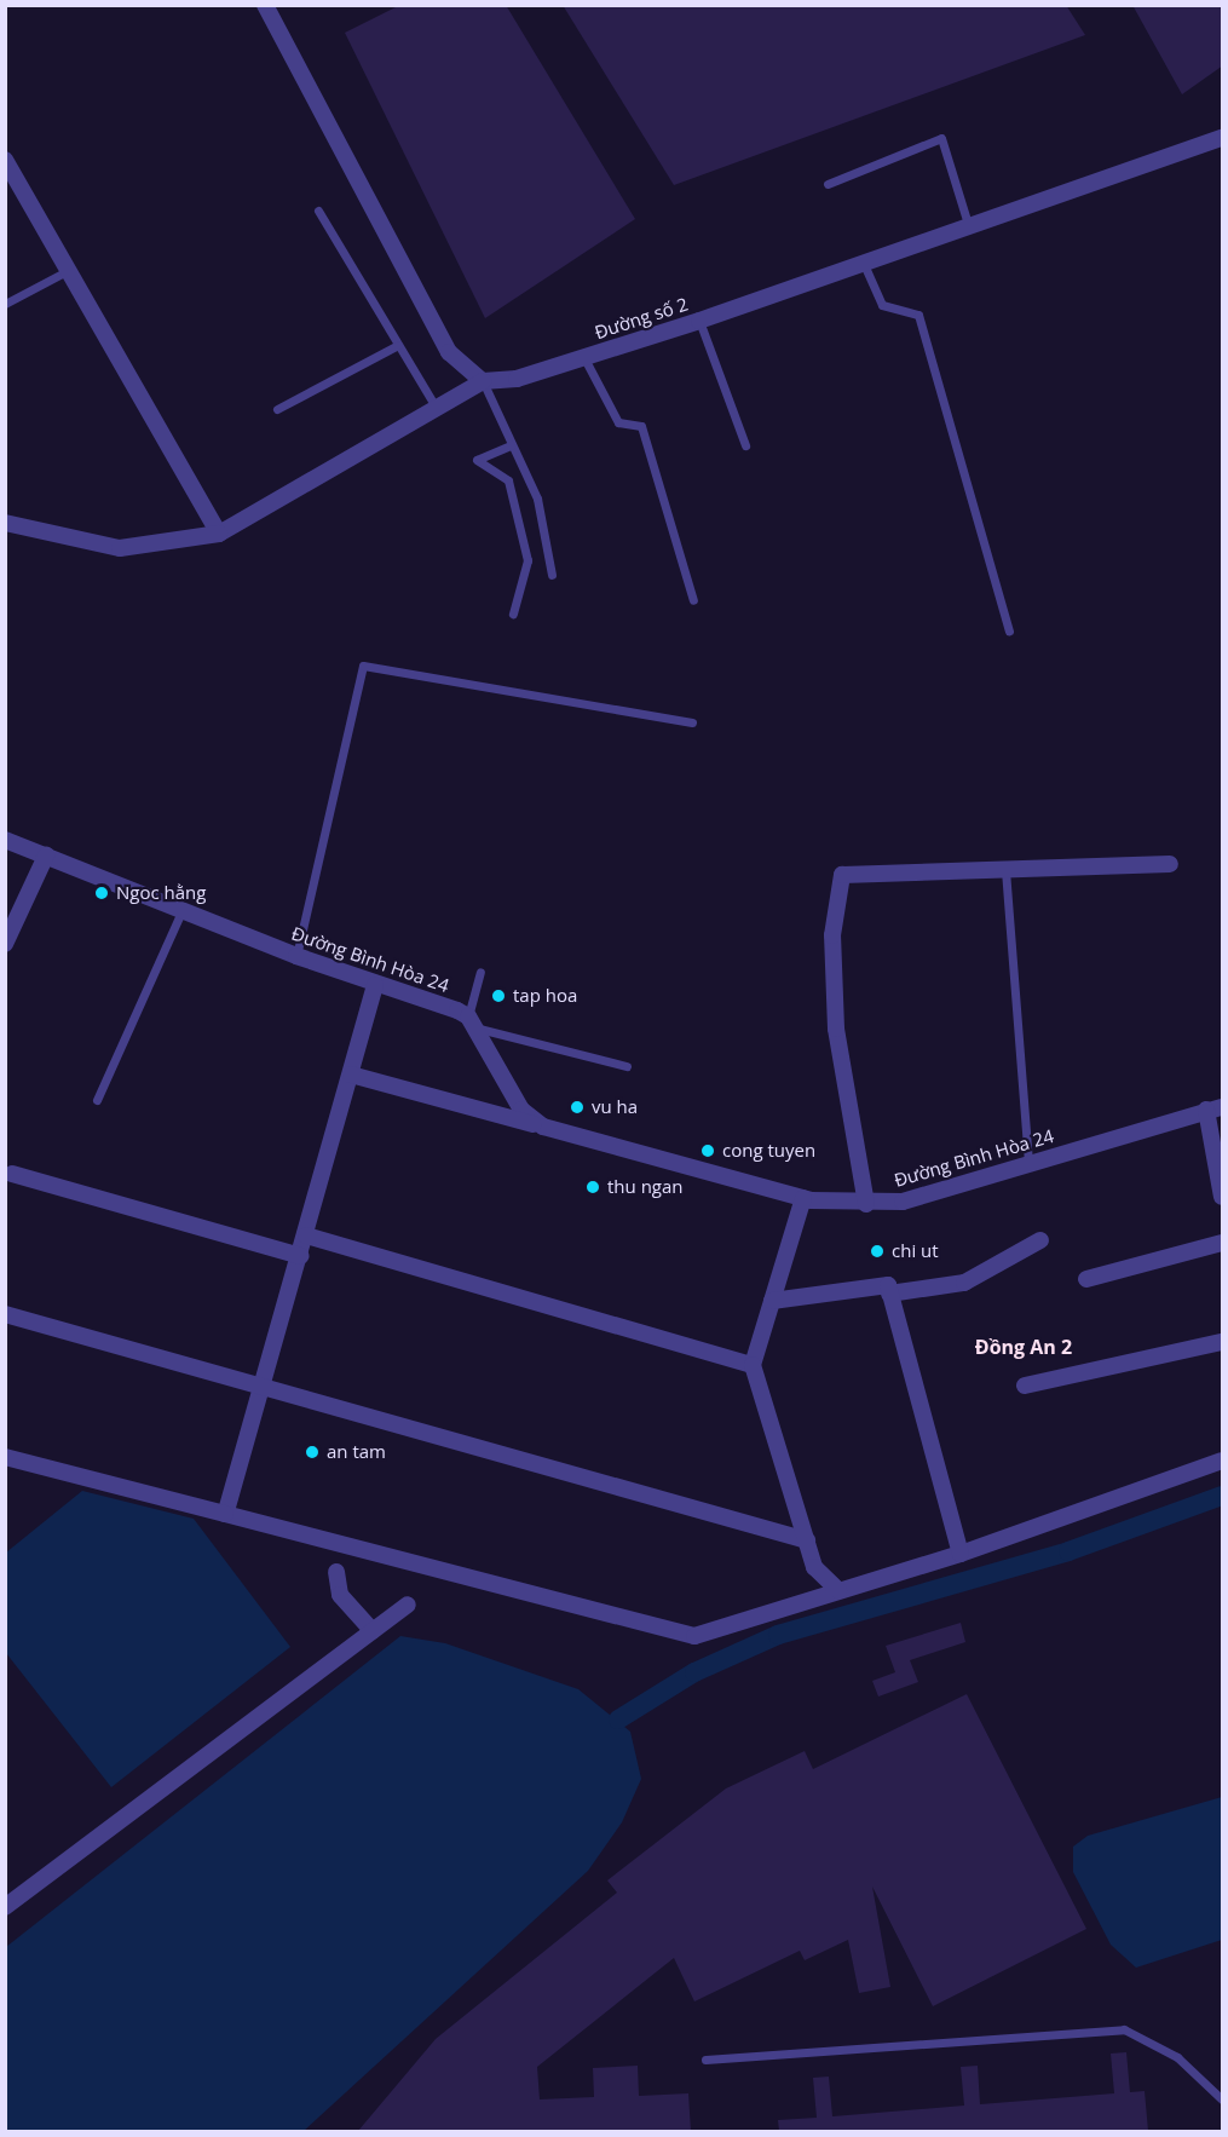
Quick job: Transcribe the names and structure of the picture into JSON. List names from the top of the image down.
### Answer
{
  "streets": {
    "street": ["Đường số 2", "Đường Bình Hòa 24"]
  },
  "districts": ["Đồng An 2"],
  "places": [
    "Ngoc hằng",
    "tap hoa",
    "vu ha",
    "cong tuyen",
    "thu ngan",
    "chi ut",
    "an tam"
  ]
}
